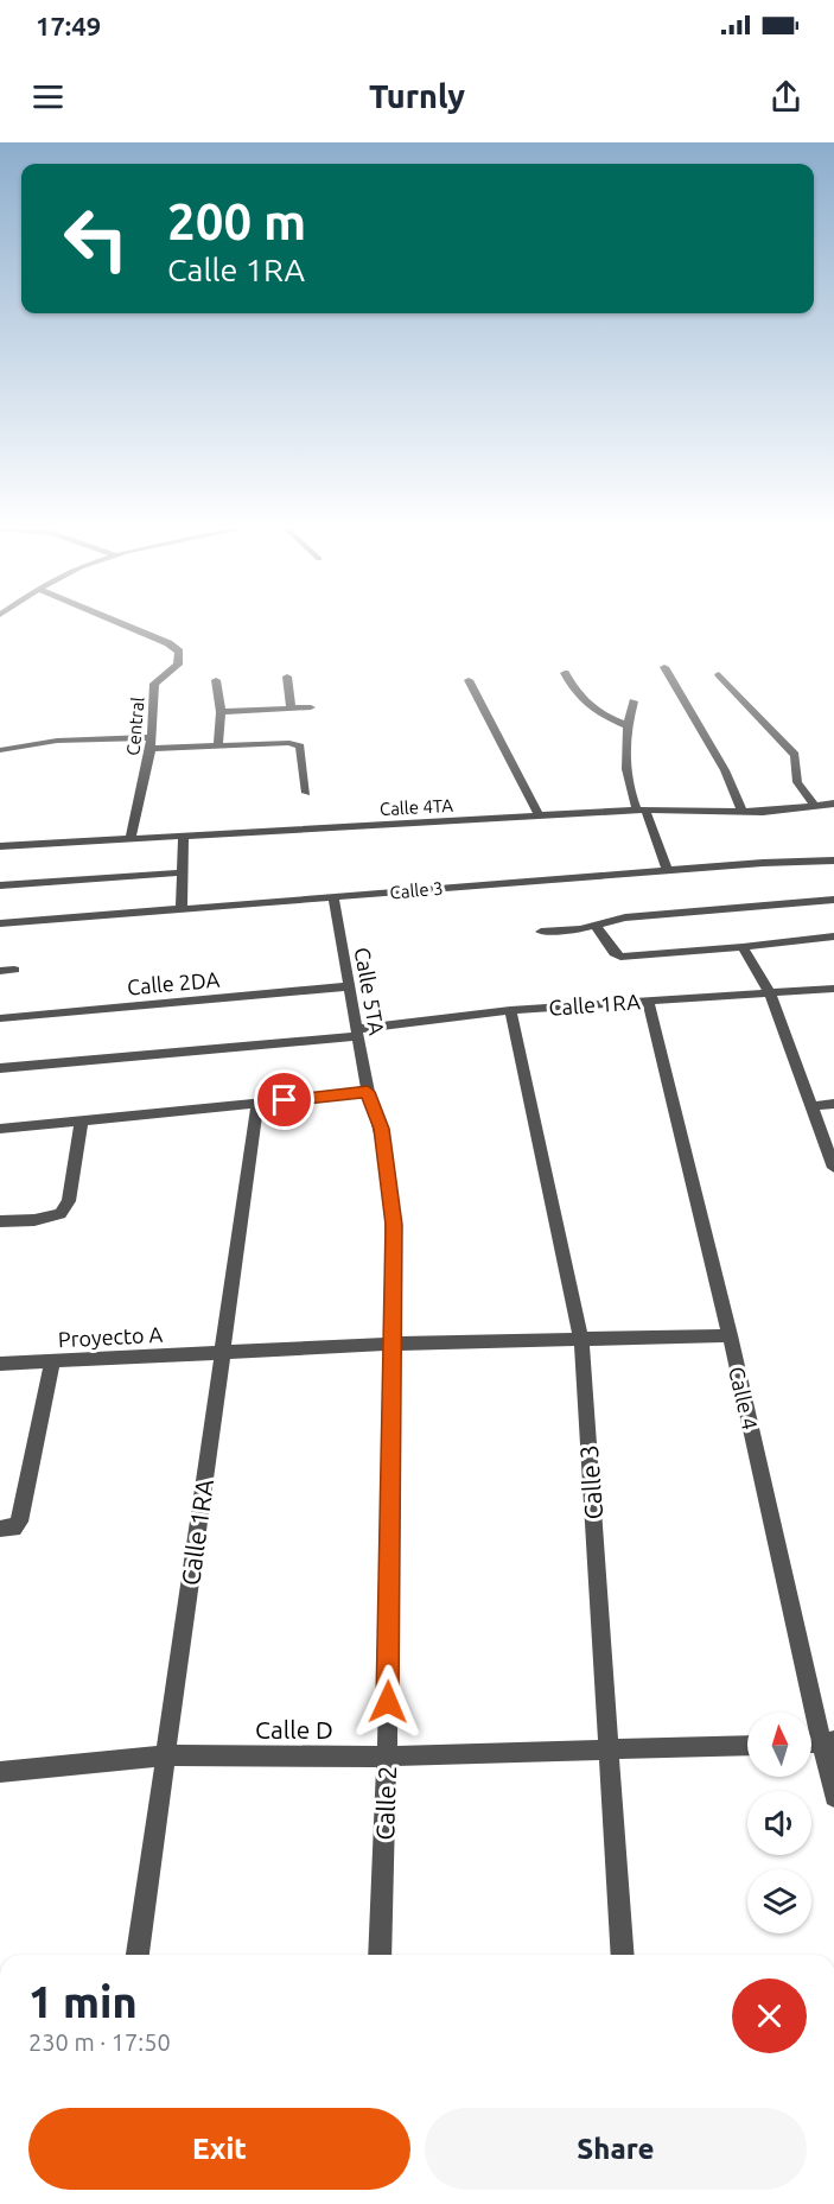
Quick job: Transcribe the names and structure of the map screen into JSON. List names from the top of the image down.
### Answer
{
  "streets": {
    "street": [
      "Central",
      "Calle 4TA",
      "Calle 3",
      "Calle 2DA",
      "Calle 5TA",
      "Calle 1RA",
      "Proyecto A",
      "Calle 4",
      "Calle D",
      "Calle 2"
    ]
  },
  "crossings": [
    ["Central", "Calle 4TA"],
    ["Calle 3", "Calle 5TA"],
    ["Calle 3", "Calle 1RA"],
    ["Calle 3", "Proyecto A"],
    ["Calle 3", "Calle D"],
    ["Calle 2DA", "Calle 5TA"],
    ["Calle 5TA", "Calle 1RA"],
    ["Calle 5TA", "Calle 2"],
    ["Calle 1RA", "Proyecto A"],
    ["Calle 1RA", "Calle 4"],
    ["Calle 1RA", "Calle D"],
    ["Proyecto A", "Calle 4"],
    ["Proyecto A", "Calle 2"],
    ["Calle D", "Calle 2"]
  ],
  "north": "top",
  "page": {
    "status": "17:49",
    "header": "Turnly",
    "turn": ["200 m", "Calle 1RA"],
    "heading": ["1 min", "230 m · 17:50"],
    "buttons": ["Exit", "Share"]
  }
}
